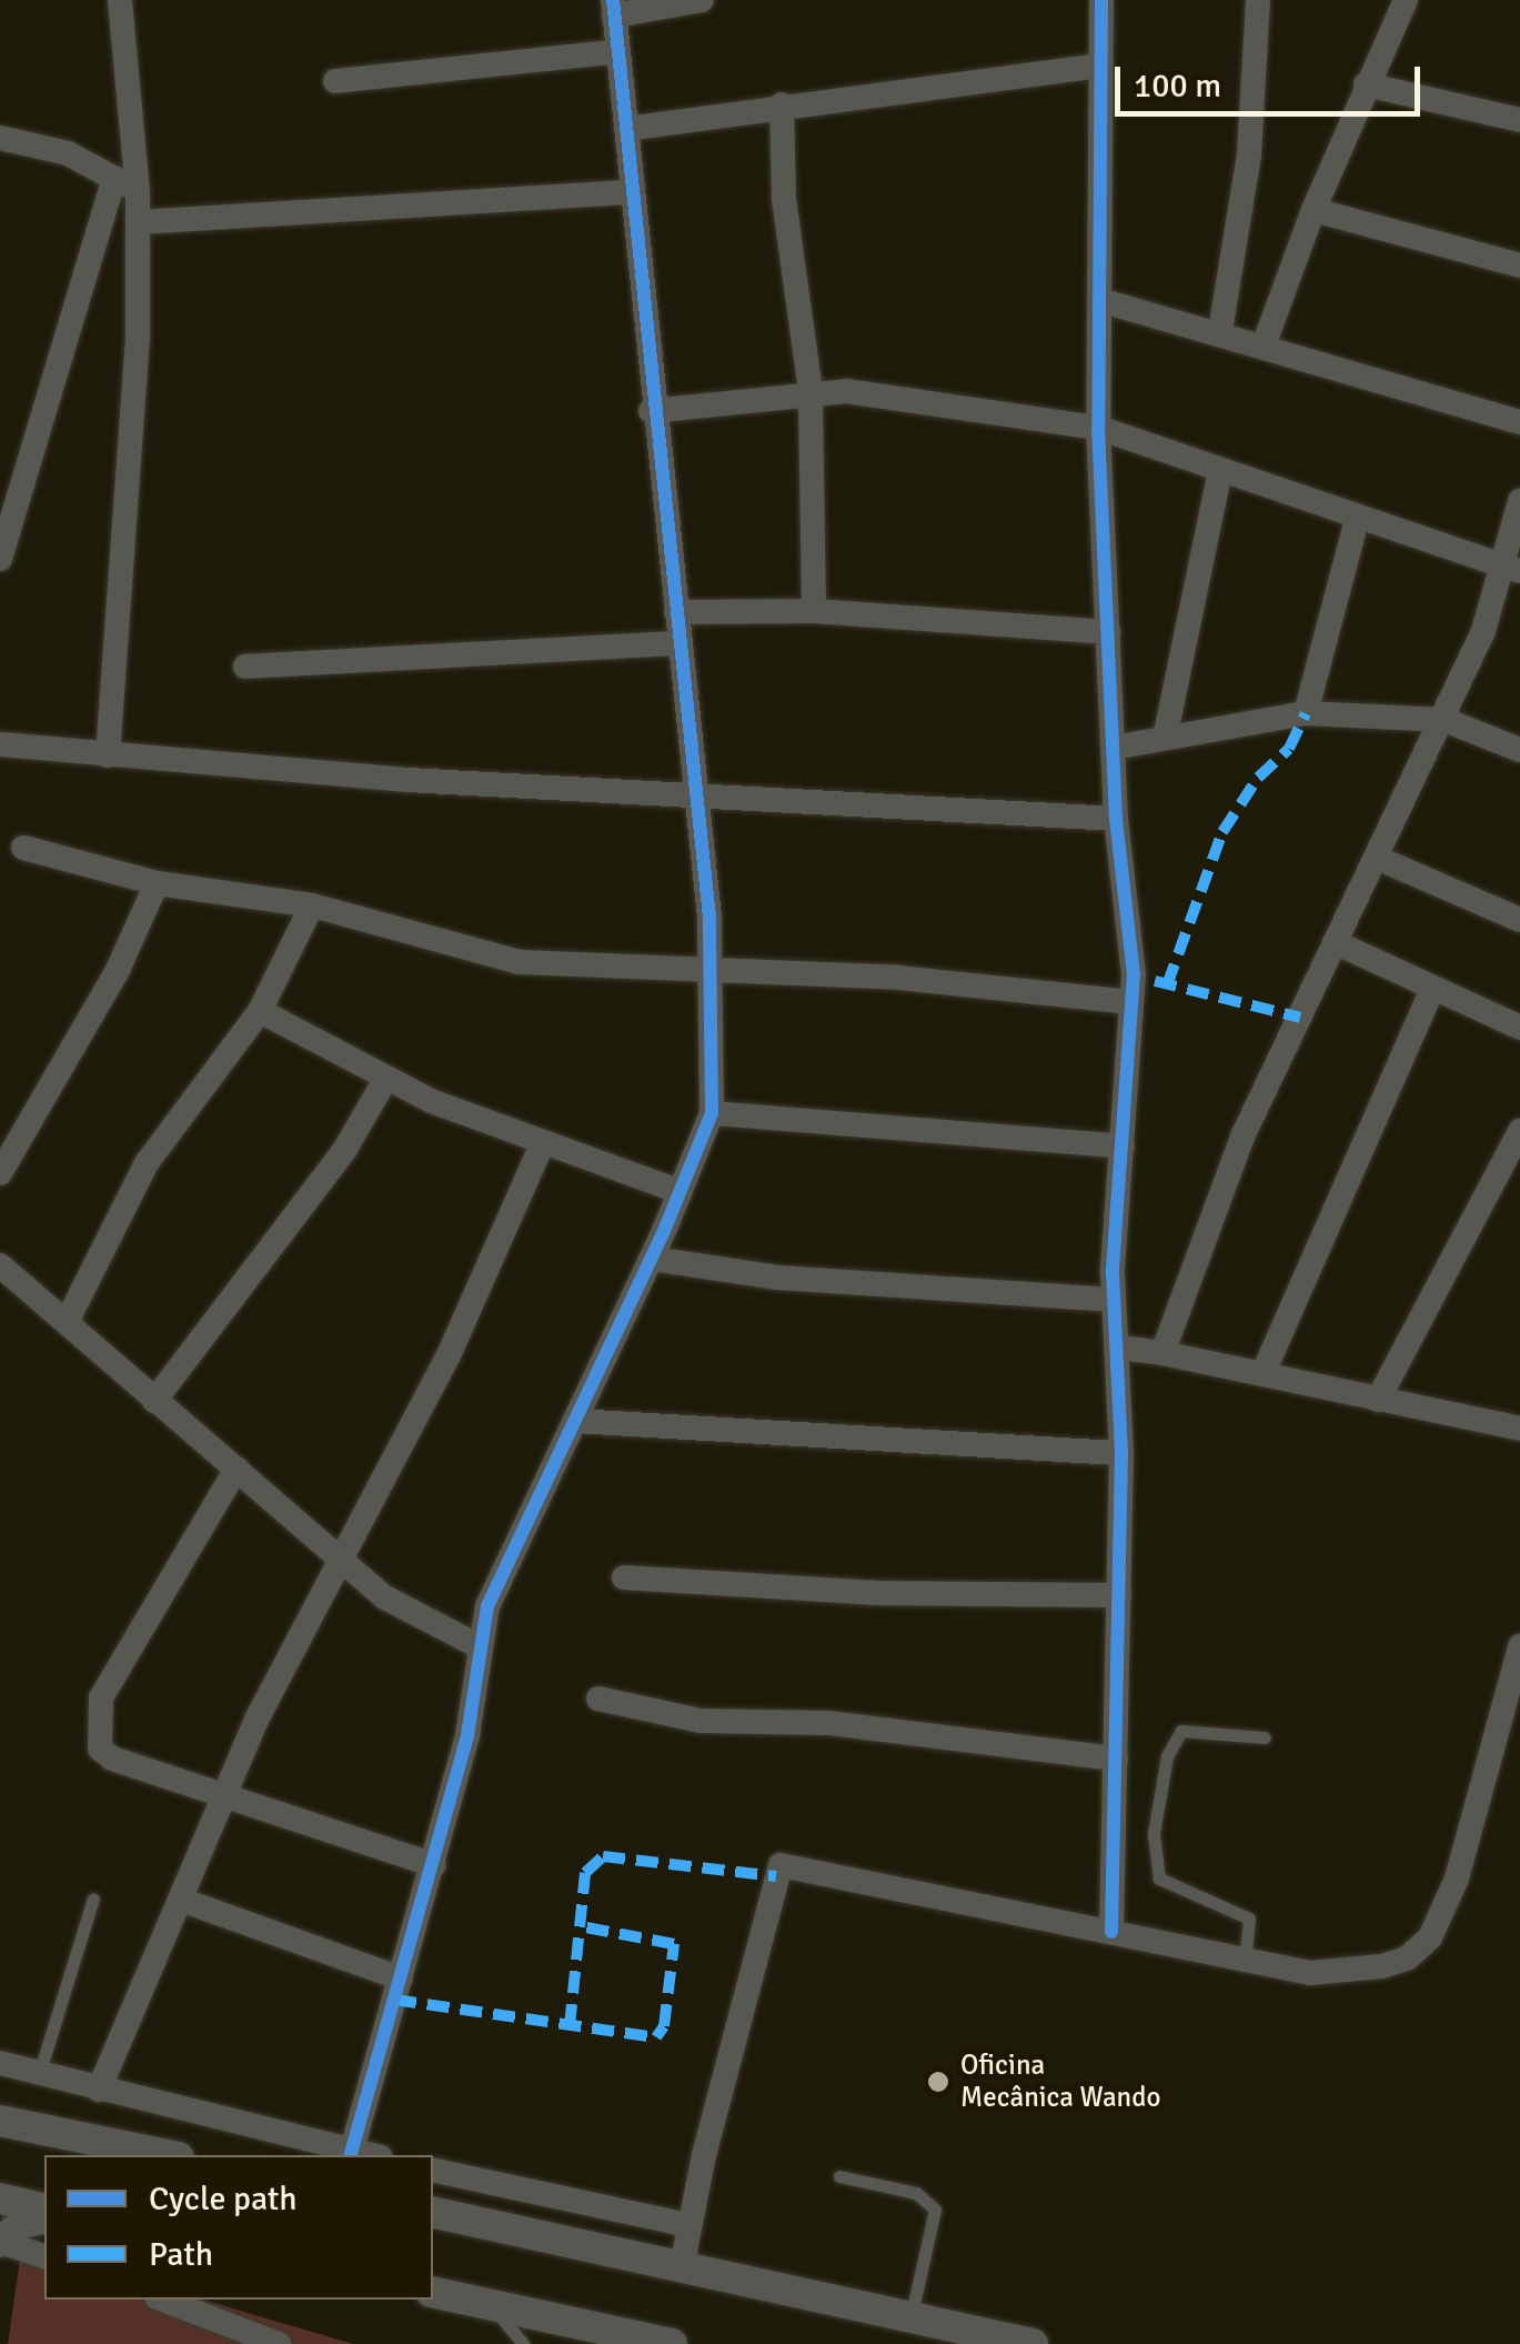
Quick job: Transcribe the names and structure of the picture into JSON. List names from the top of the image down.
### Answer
{
  "places": ["Oficina Mecânica Wando"],
  "legend": ["Cycle path", "Path"],
  "scale_bar": "100 m"
}
